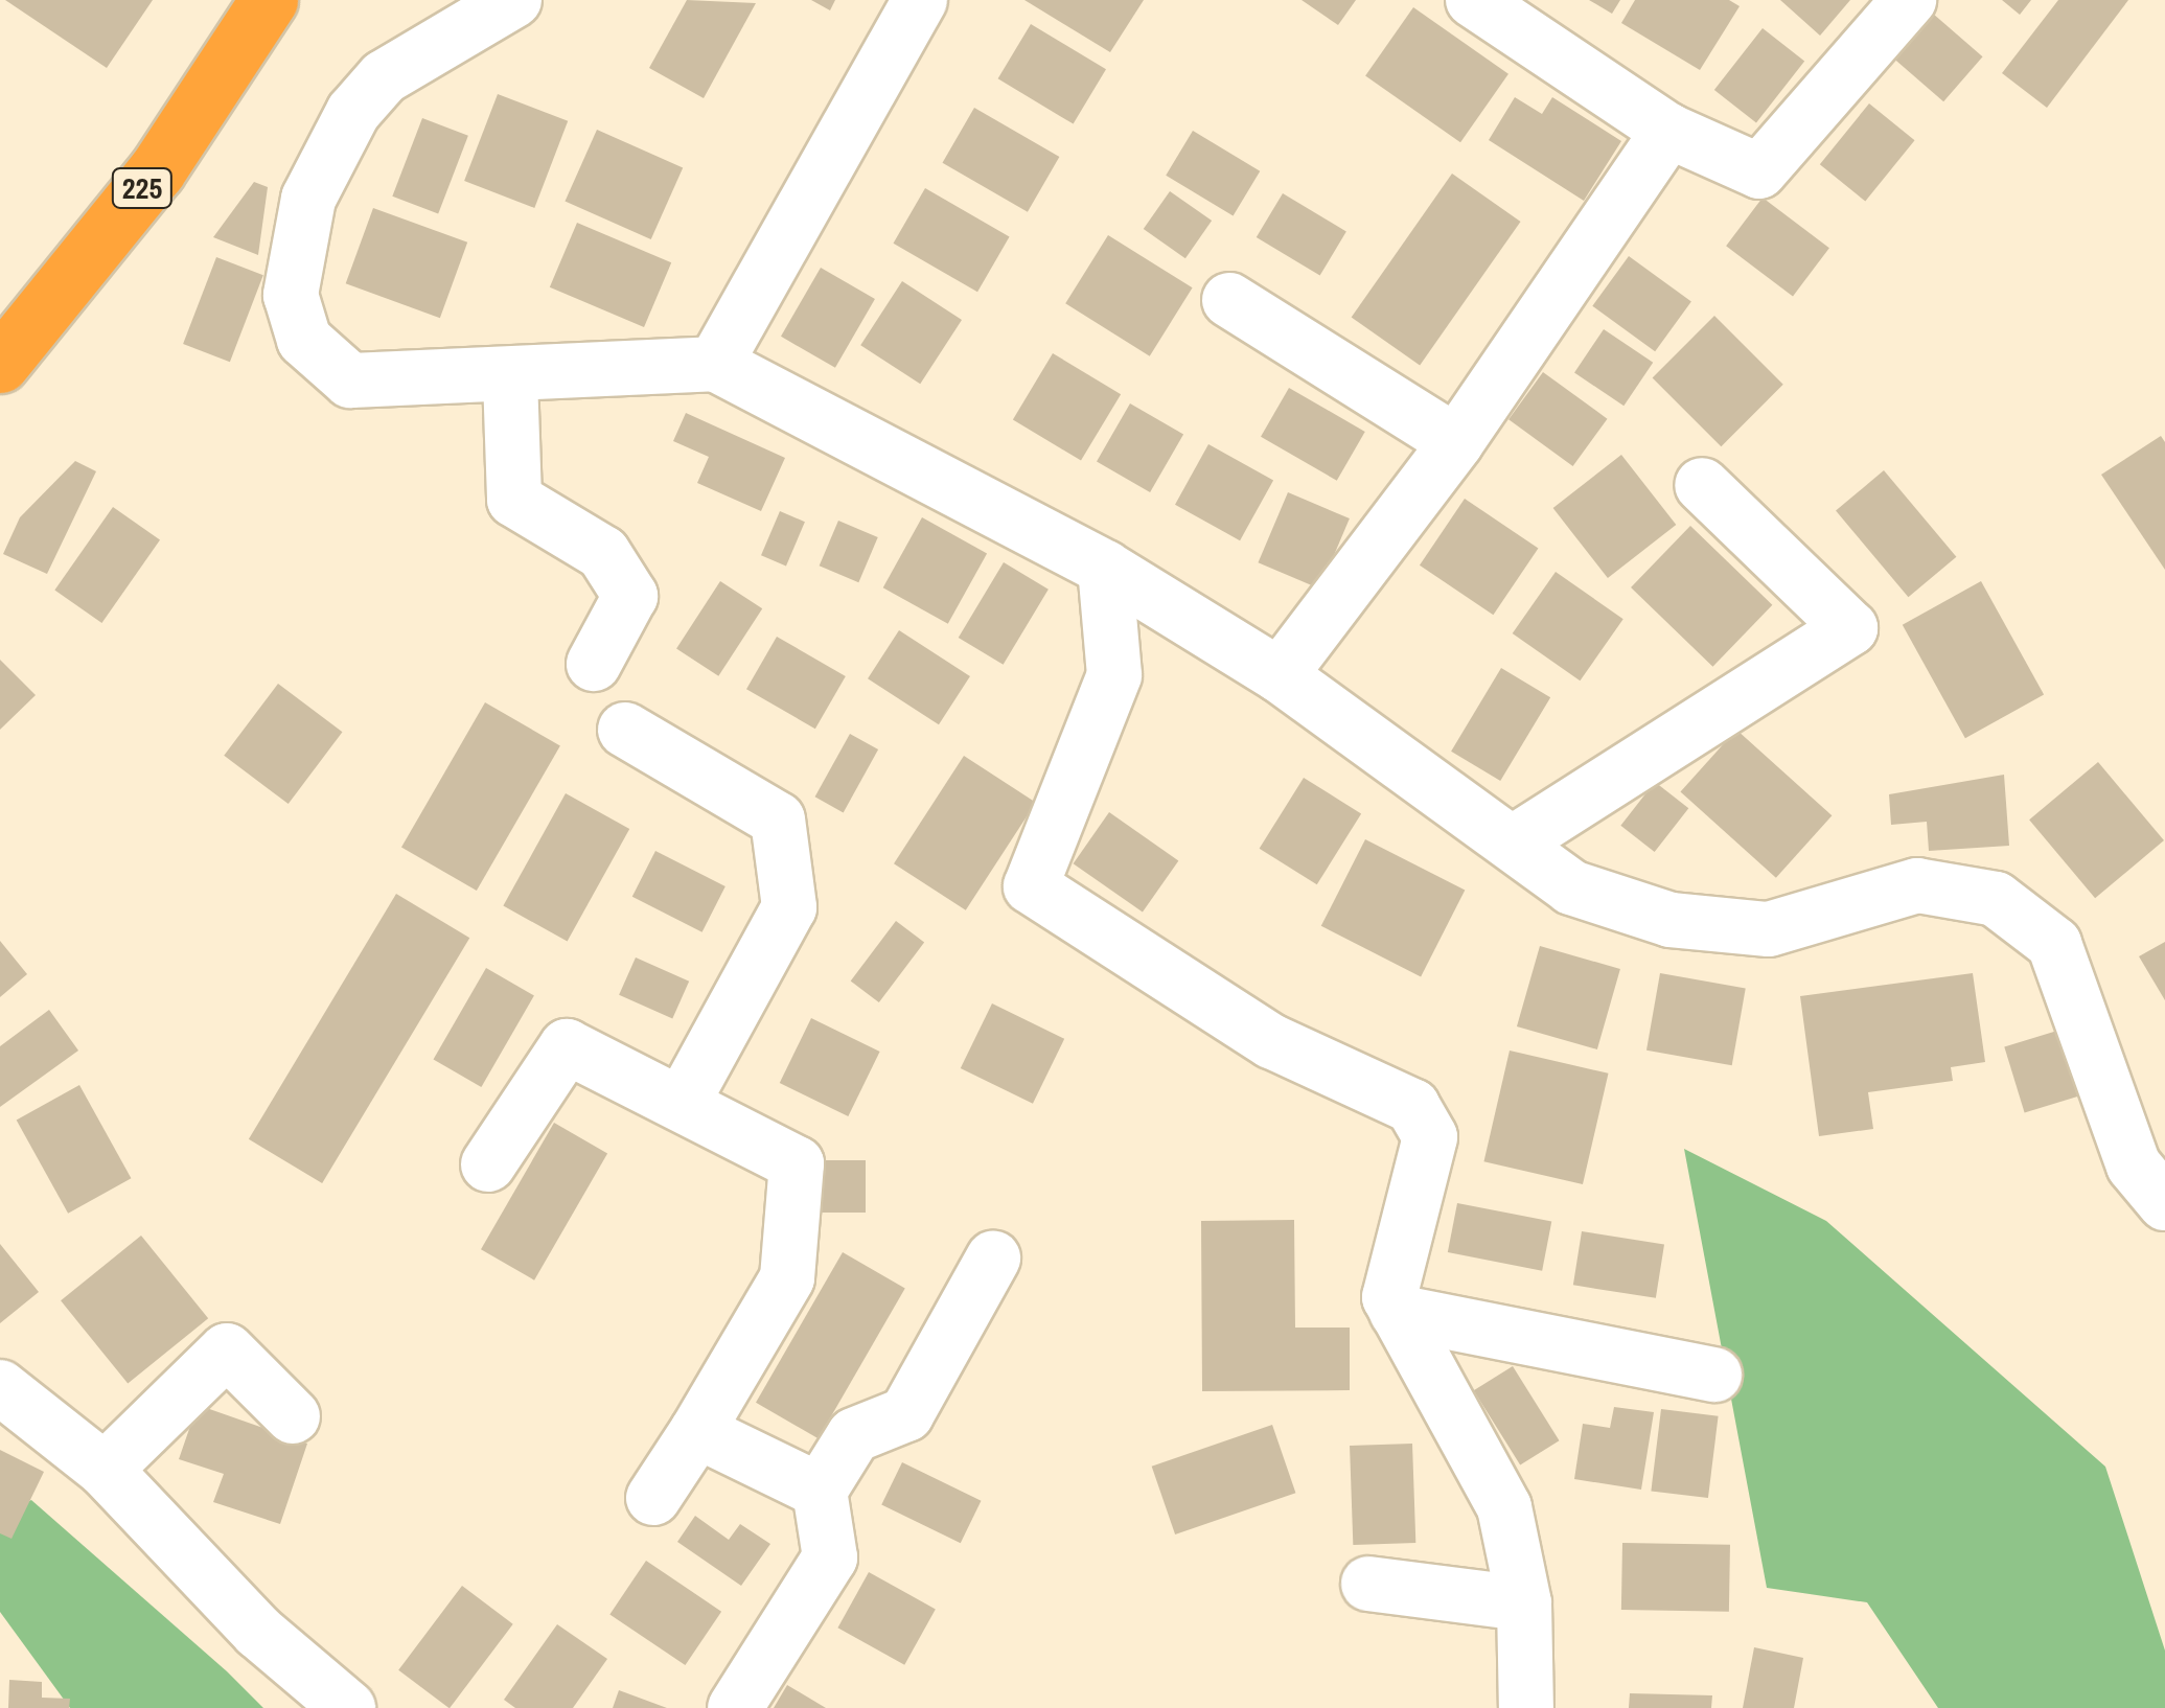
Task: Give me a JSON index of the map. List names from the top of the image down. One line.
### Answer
{"streets":{"highway":["225"]}}
